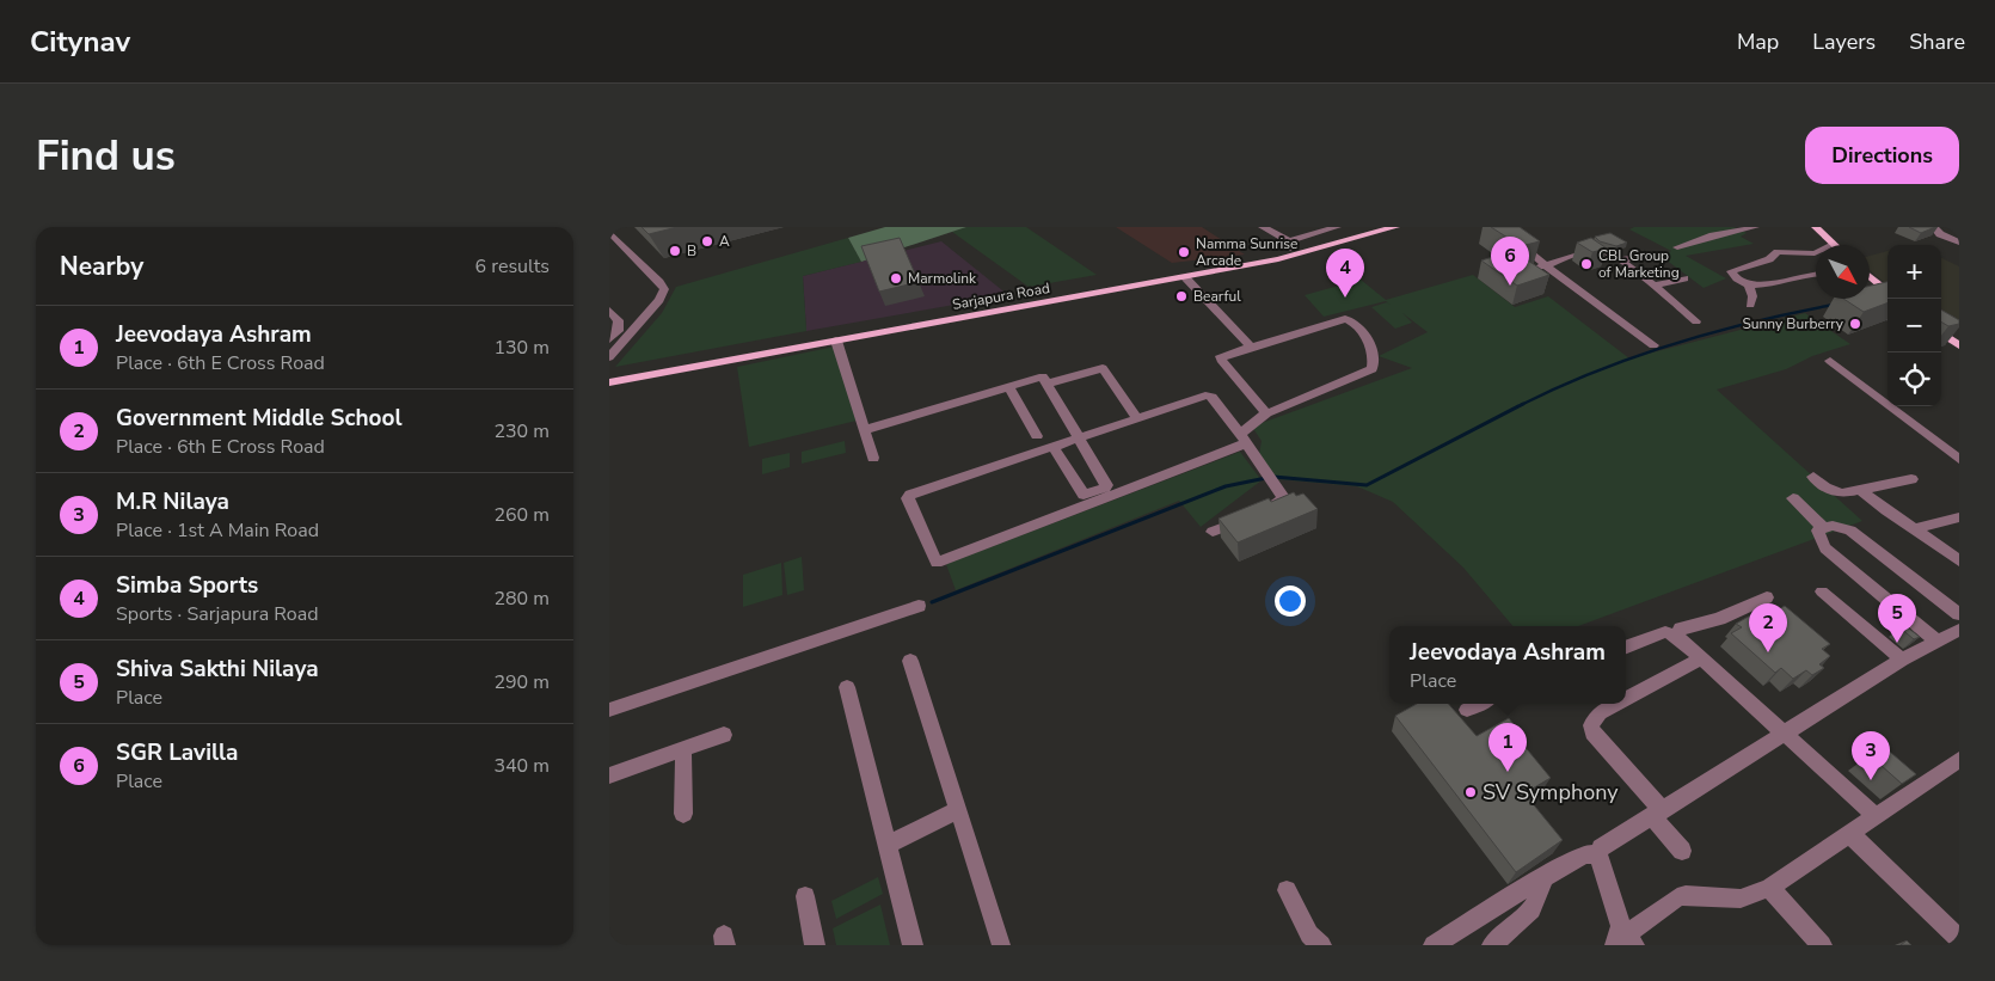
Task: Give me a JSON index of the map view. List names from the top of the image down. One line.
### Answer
{"streets":{"main road":["Sarjapura Road"]},"places":["A","B","Namma Sunrise Arcade","CBL Group of Marketing","Marmolink","Bearful","Sunny Burberry","SV Symphony"],"north":"bottom right","page":{"header":"Citynav","nav":["Map","Layers","Share"],"buttons":"Directions","title":"Find us","heading":["Nearby","6 results"],"pins":["6","4","5","2","1","3"],"map_buttons":["+","−"],"list":[{"mark":"1","name":"Jeevodaya Ashram","note":"Place · 6th E Cross Road","value":"130 m"},{"mark":"2","name":"Government Middle School","note":"Place · 6th E Cross Road","value":"230 m"},{"mark":"3","name":"M.R Nilaya","note":"Place · 1st A Main Road","value":"260 m"},{"mark":"4","name":"Simba Sports","note":"Sports · Sarjapura Road","value":"280 m"},{"mark":"5","name":"Shiva Sakthi Nilaya","note":"Place","value":"290 m"},{"mark":"6","name":"SGR Lavilla","note":"Place","value":"340 m"}],"popup":["Jeevodaya Ashram","Place"]}}
